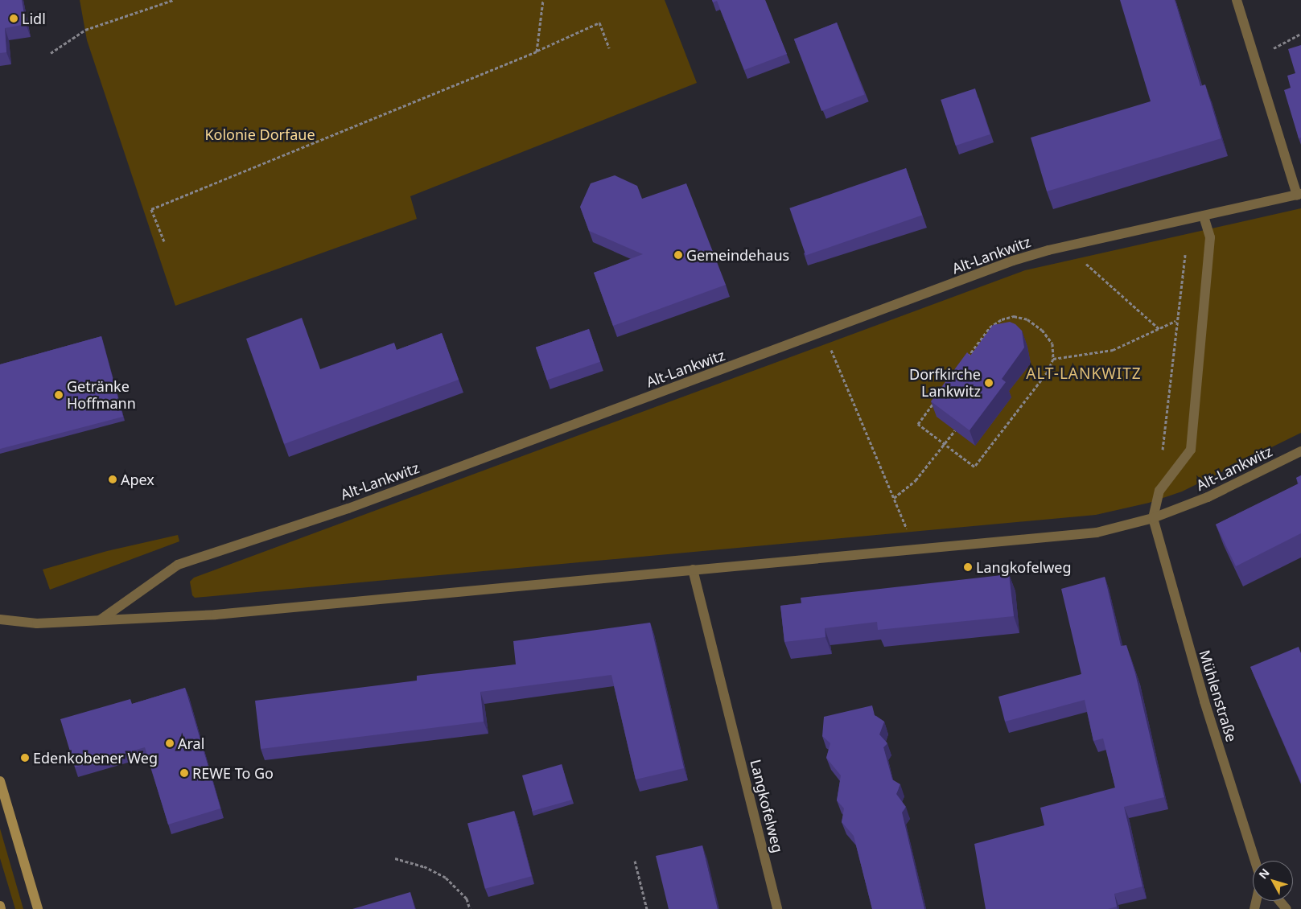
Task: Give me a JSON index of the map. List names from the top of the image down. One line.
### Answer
{"streets":{"street":["Alt-Lankwitz","Mühlenstraße","Langkofelweg"]},"crossings":[["Alt-Lankwitz","Mühlenstraße"],["Alt-Lankwitz","Langkofelweg"]],"districts":["ALT-LANKWITZ"],"parks":["Kolonie Dorfaue"],"places":["Lidl","Gemeindehaus","Dorfkirche Lankwitz","Getränke Hoffmann","Apex","Langkofelweg","Aral","Edenkobener Weg","REWE To Go"],"north":"top left"}
